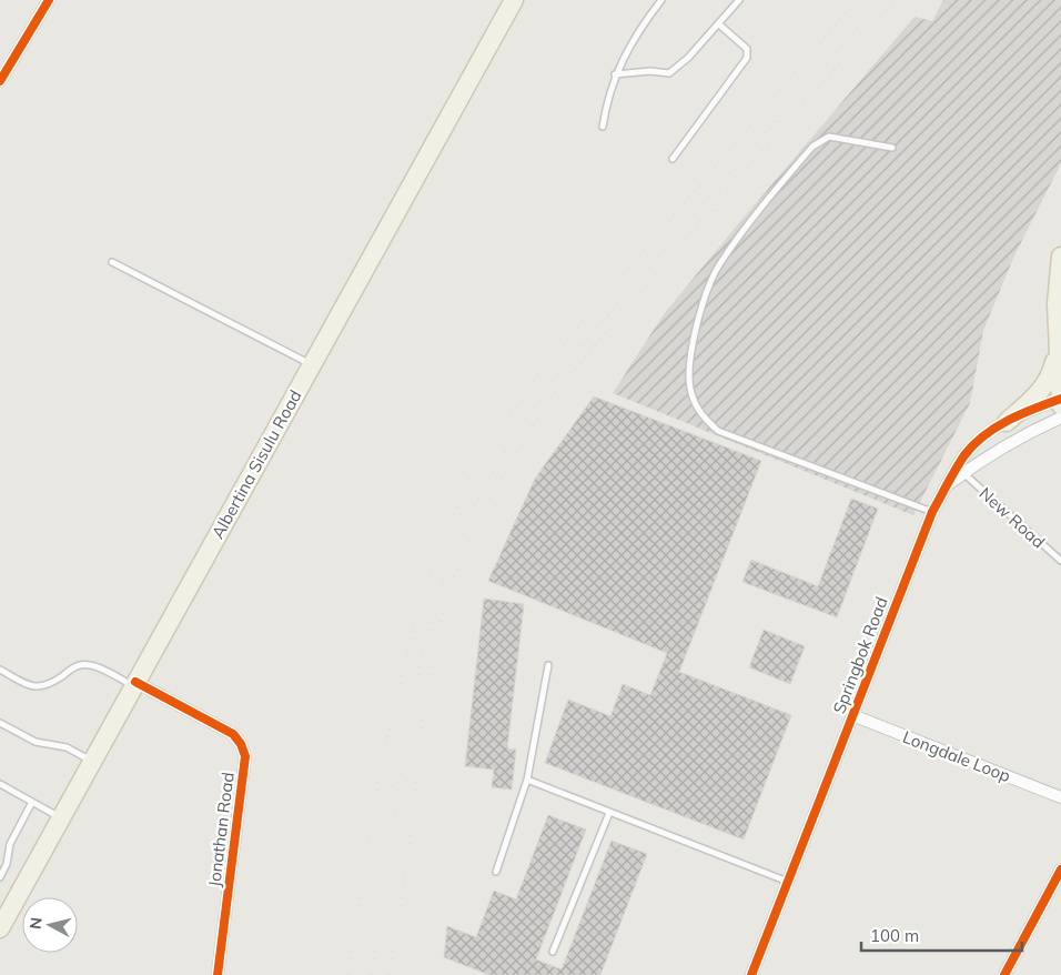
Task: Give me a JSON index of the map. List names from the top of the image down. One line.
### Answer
{"streets":{"main road":["Albertina Sisulu Road"],"street":["Springbok Road","Longdale Loop","Jonathan Road"],"lane":["New Road"]},"crossings":[["Albertina Sisulu Road","Jonathan Road"],["New Road","Springbok Road"],["Springbok Road","Longdale Loop"]],"scale_bar":"100 m","north":"left"}
